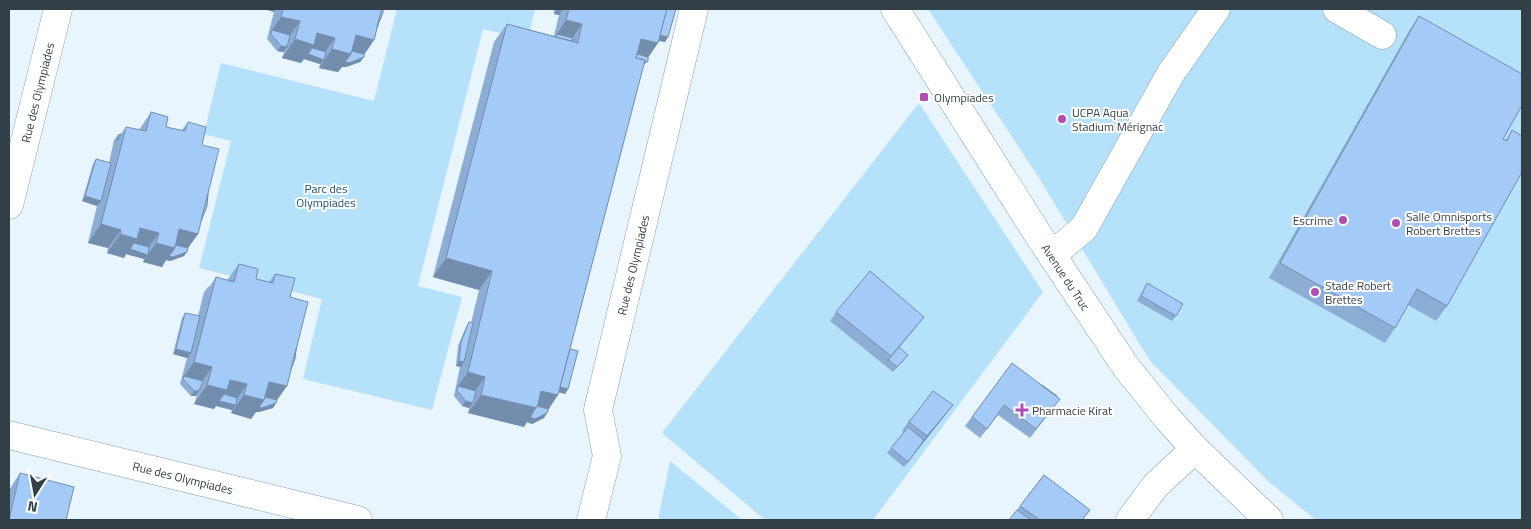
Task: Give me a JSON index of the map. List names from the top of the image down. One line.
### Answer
{"streets":{"street":["Rue des Olympiades","Avenue du Truc"]},"parks":["Parc des Olympiades"],"places":{"transit":["Olympiades"],"other":["UCPA Aqua Stadium Mérignac","Escrime","Salle Omnisports Robert Brettes","Stade Robert Brettes"],"health":["Pharmacie Kirat"]},"north":"bottom"}
